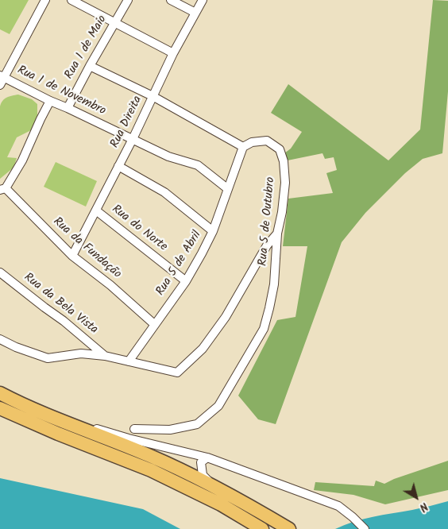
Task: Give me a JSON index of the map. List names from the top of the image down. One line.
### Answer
{"streets":{"street":["Rua 1 de Maio","Rua 1 de Novembro","Rua Direita","Rua 5 de Outubro","Rua do Norte","Rua da Fundação","Rua 5 de Abril","Rua da Bela Vista"]},"crossings":[["Rua 1 de Maio","Rua 1 de Novembro"],["Rua 1 de Novembro","Rua Direita"],["Rua 1 de Novembro","Rua 5 de Abril"],["Rua Direita","Rua do Norte"],["Rua Direita","Rua da Fundação"],["Rua 5 de Outubro","Rua 5 de Abril"],["Rua do Norte","Rua 5 de Abril"],["Rua da Fundação","Rua 5 de Abril"]],"north":"bottom right"}
